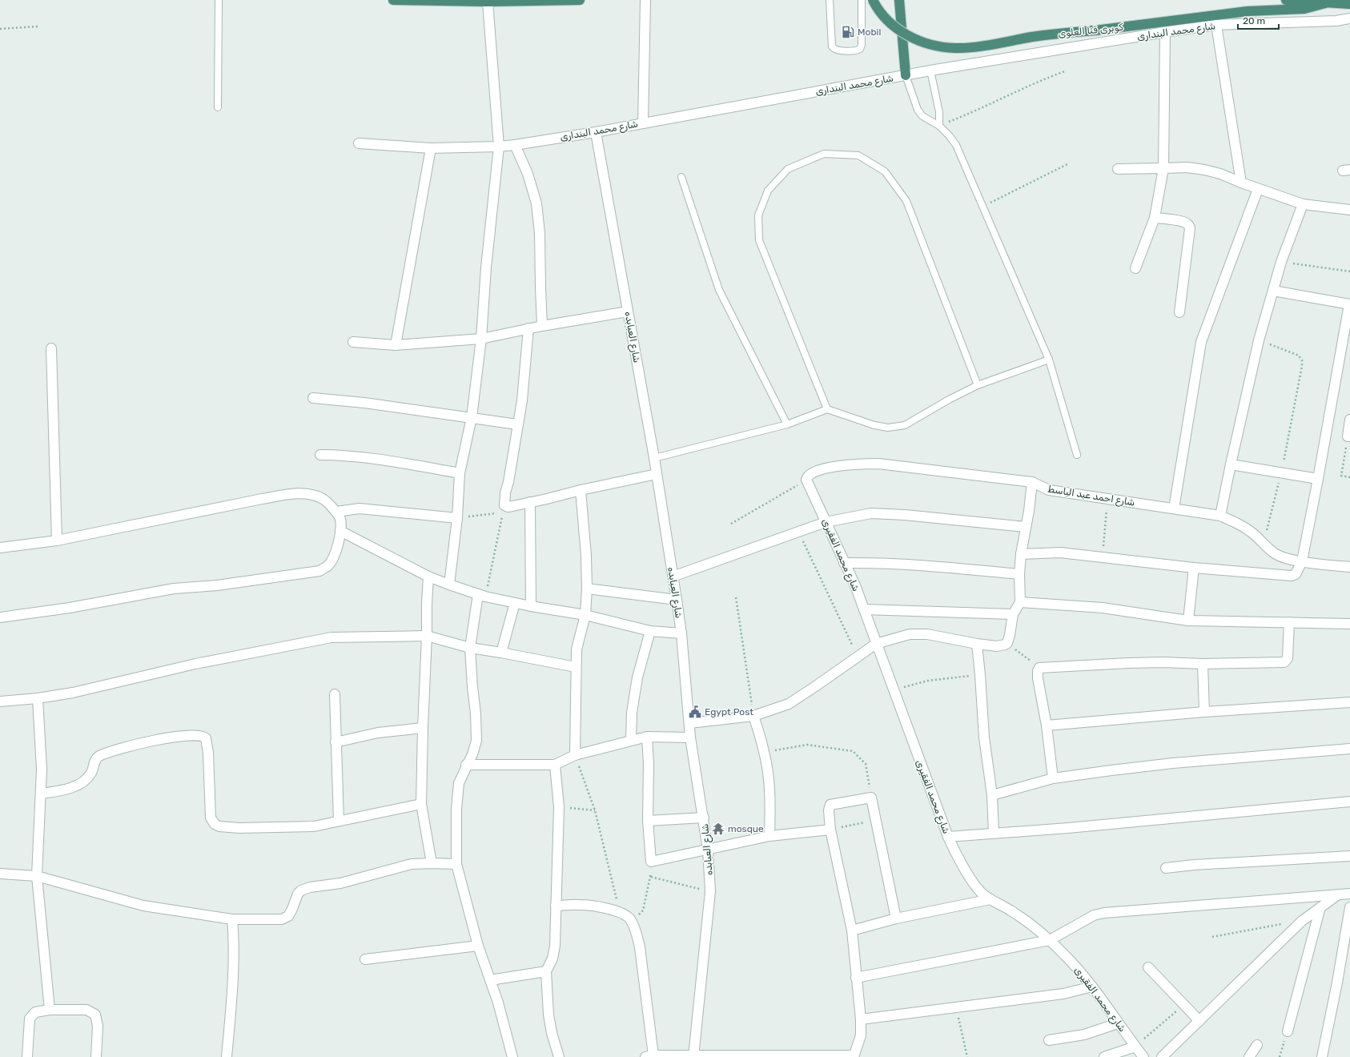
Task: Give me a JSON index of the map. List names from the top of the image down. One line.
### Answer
{"streets":{"highway":["كوبرى قنا العلوى"],"street":["شارع محمد البندارى","شارع العبابده","شارع احمد عبد الباسط","شارع محمد الفقيرى"]},"crossings":[["شارع محمد البندارى","شارع العبابده"],["شارع احمد عبد الباسط","شارع محمد الفقيرى"]],"places":{"fuel station":["Mobil"],"public building":["Egypt Post"],"temple":["mosque"]},"scale_bar":"20 m"}
